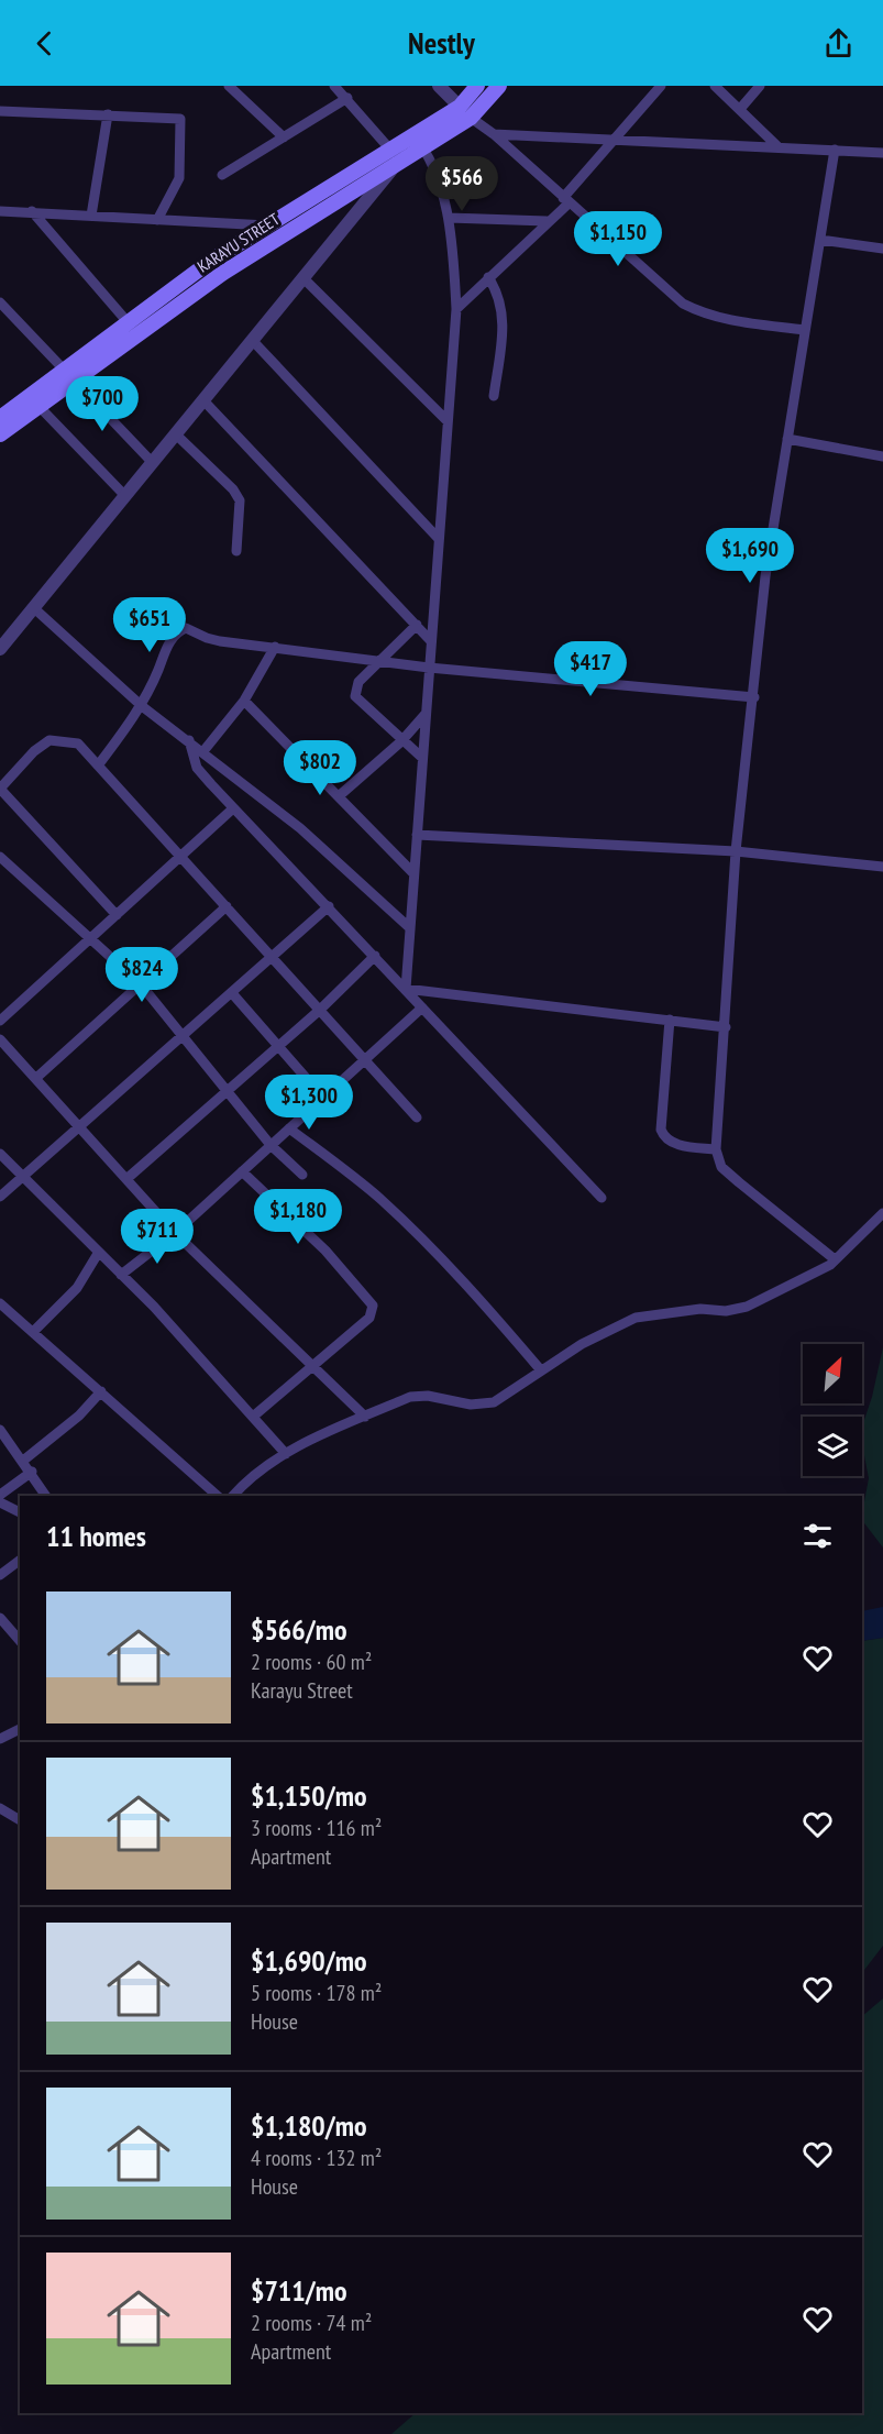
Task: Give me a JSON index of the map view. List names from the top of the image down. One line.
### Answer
{"streets":{"main road":["KARAYU STREET"]},"north":"top right","page":{"header":"Nestly","price":["$566","$1,150","$700","$1,690","$651","$417","$802","$824","$1,300","$1,180","$711"],"heading":"11 homes","list":[{"name":"$566/mo","note":"2 rooms · 60 m² · Karayu Street"},{"name":"$1,150/mo","note":"3 rooms · 116 m² · Apartment"},{"name":"$1,690/mo","note":"5 rooms · 178 m² · House"},{"name":"$1,180/mo","note":"4 rooms · 132 m² · House"},{"name":"$711/mo","note":"2 rooms · 74 m² · Apartment"}]}}
